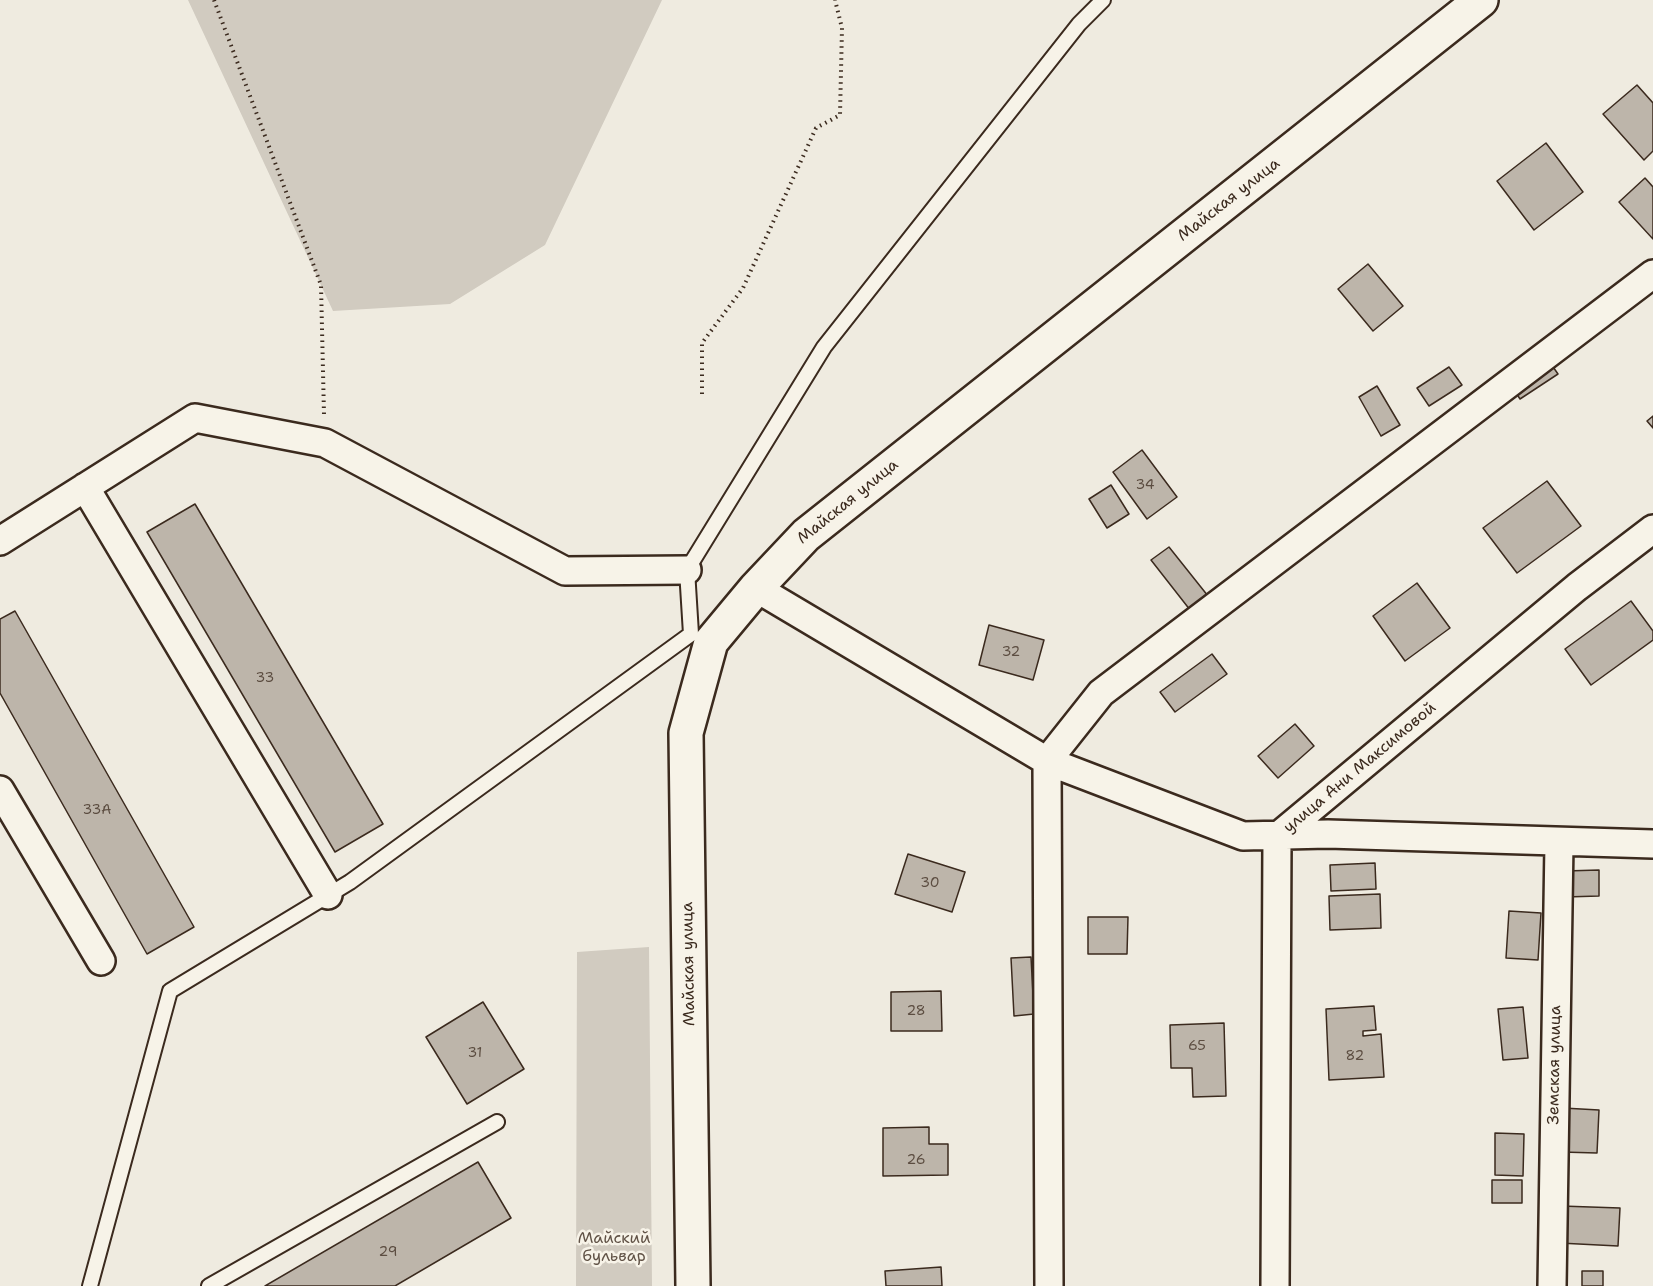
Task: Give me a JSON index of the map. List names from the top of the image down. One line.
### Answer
{"streets":{"street":["Майская улица","улица Ани Максимовой","Земская улица"]},"parks":["Майский бульвар"],"house_numbers":["34","32","33","33А","30","28","65","31","82","26","29"]}
